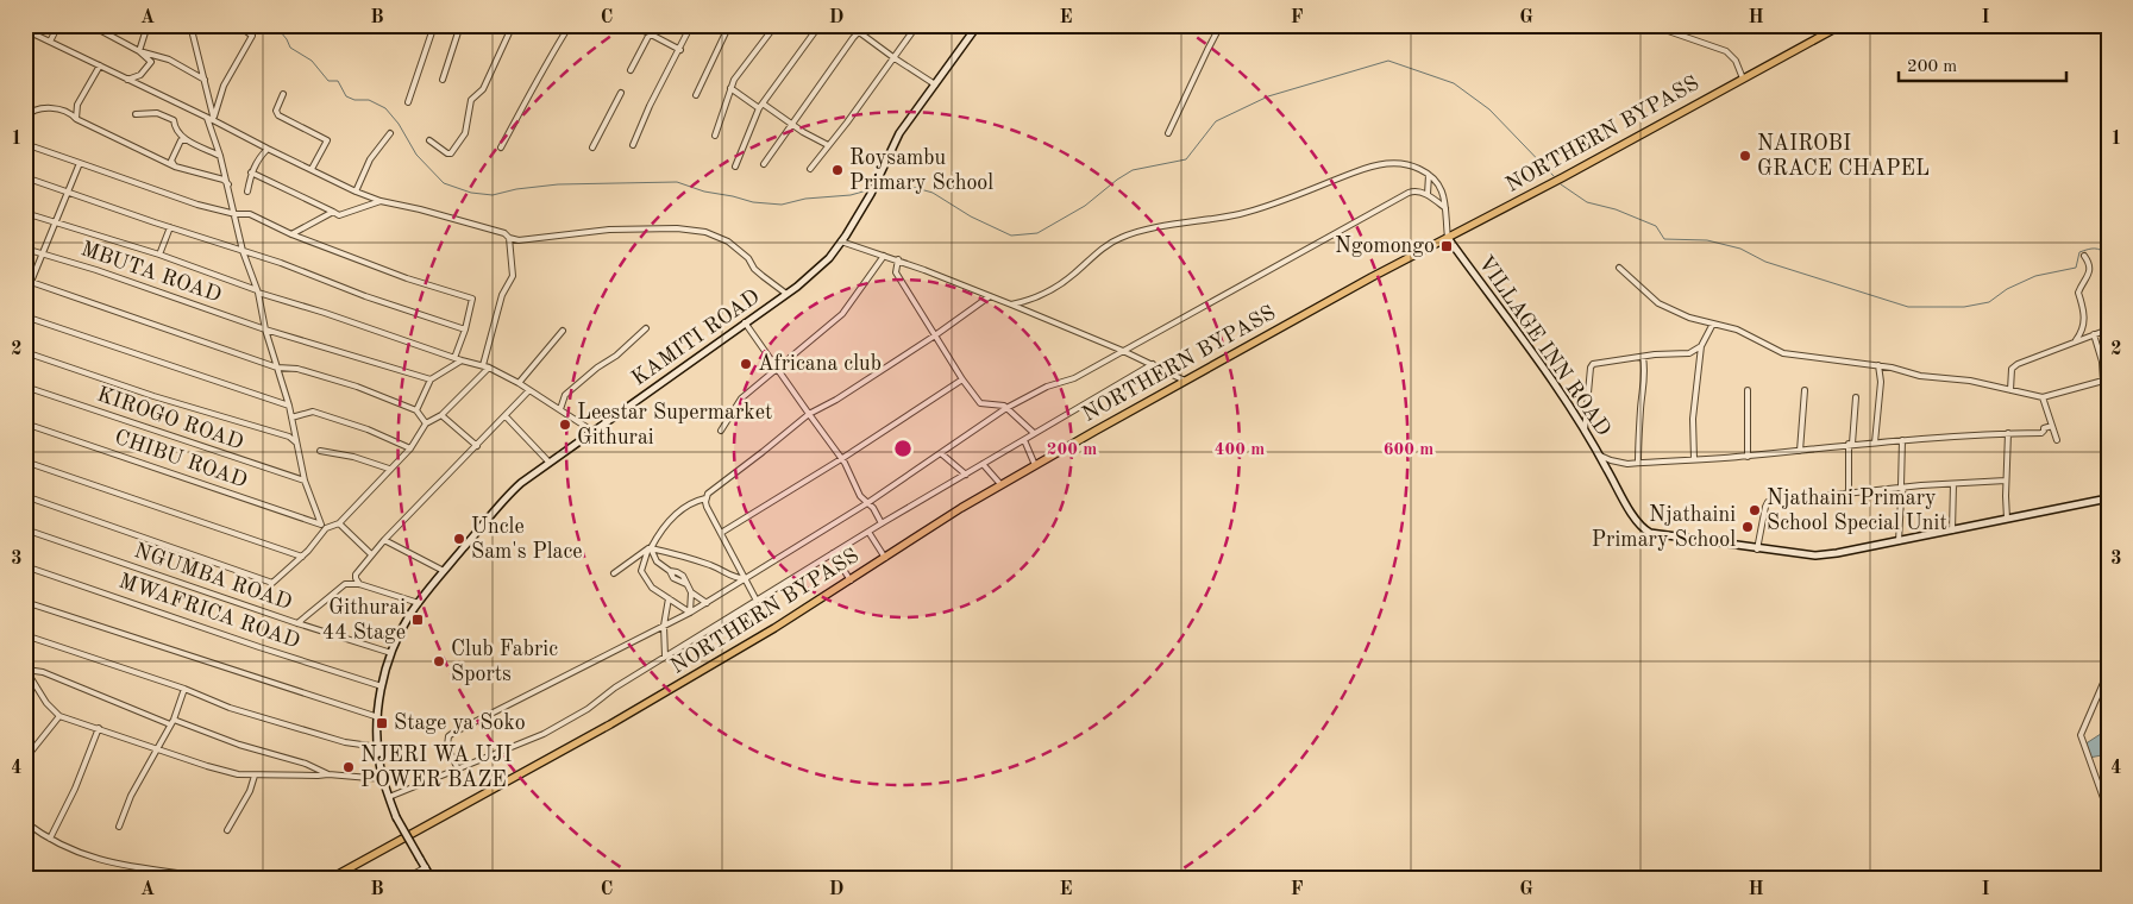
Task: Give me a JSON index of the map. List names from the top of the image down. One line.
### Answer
{"streets":{"main road":["NORTHERN BYPASS","KAMITI ROAD","VILLAGE INN ROAD"],"street":["MBUTA ROAD","KIROGO ROAD","CHIBU ROAD","NGUMBA ROAD","MWAFRICA ROAD"]},"crossings":[["NORTHERN BYPASS","VILLAGE INN ROAD"],["KAMITI ROAD","NGUMBA ROAD"],["KAMITI ROAD","MWAFRICA ROAD"]],"places":{"other":["NAIROBI GRACE CHAPEL","Roysambu Primary School","Africana club","Leestar Supermarket Githurai","Njathaini Primary School Special Unit","Njathaini Primary School","Uncle Sam's Place","Club Fabric Sports","NJERI WA UJI POWER BAZE"],"transit":["Ngomongo","Githurai 44 Stage","Stage ya Soko"]},"scale_bar":"200 m","grid":{"columns":["A","B","C","D","E","F","G","H","I"],"rows":["1","2","3","4"]},"rings":["200 m","400 m","600 m"]}
